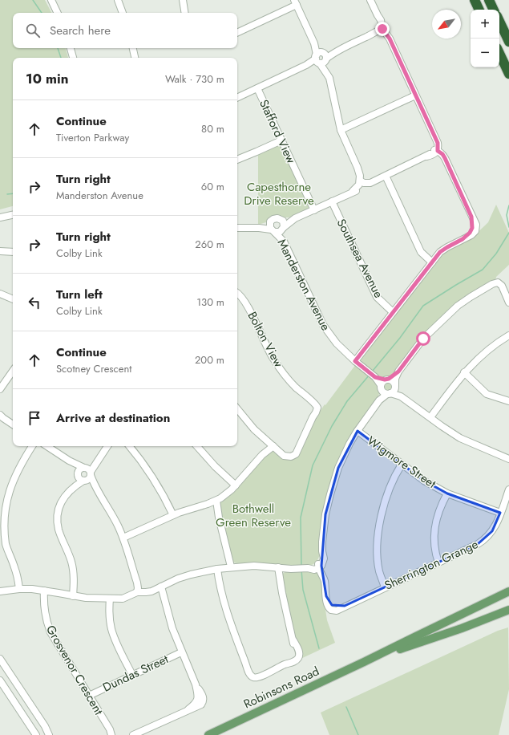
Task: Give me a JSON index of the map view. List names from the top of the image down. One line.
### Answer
{"streets":{"main road":["Robinsons Road"],"street":["Stafford View","Southsea Avenue","Manderston Avenue","Bolton View","Wigmore Street","Sherrington Grange","Grosvenor Crescent","Dundas Street"]},"crossings":[["Wigmore Street","Sherrington Grange"],["Grosvenor Crescent","Dundas Street"]],"parks":["Capesthorne Drive Reserve","Bothwell Green Reserve"],"north":"bottom left","page":{"map_buttons":["+","−"],"search":"Search here","heading":["10 min","Walk · 730 m"],"list":[["Continue","Tiverton Parkway","80 m"],["Turn right","Manderston Avenue","60 m"],["Turn right","Colby Link","260 m"],["Turn left","Colby Link","130 m"],["Continue","Scotney Crescent","200 m"],"Arrive at destination"]}}
